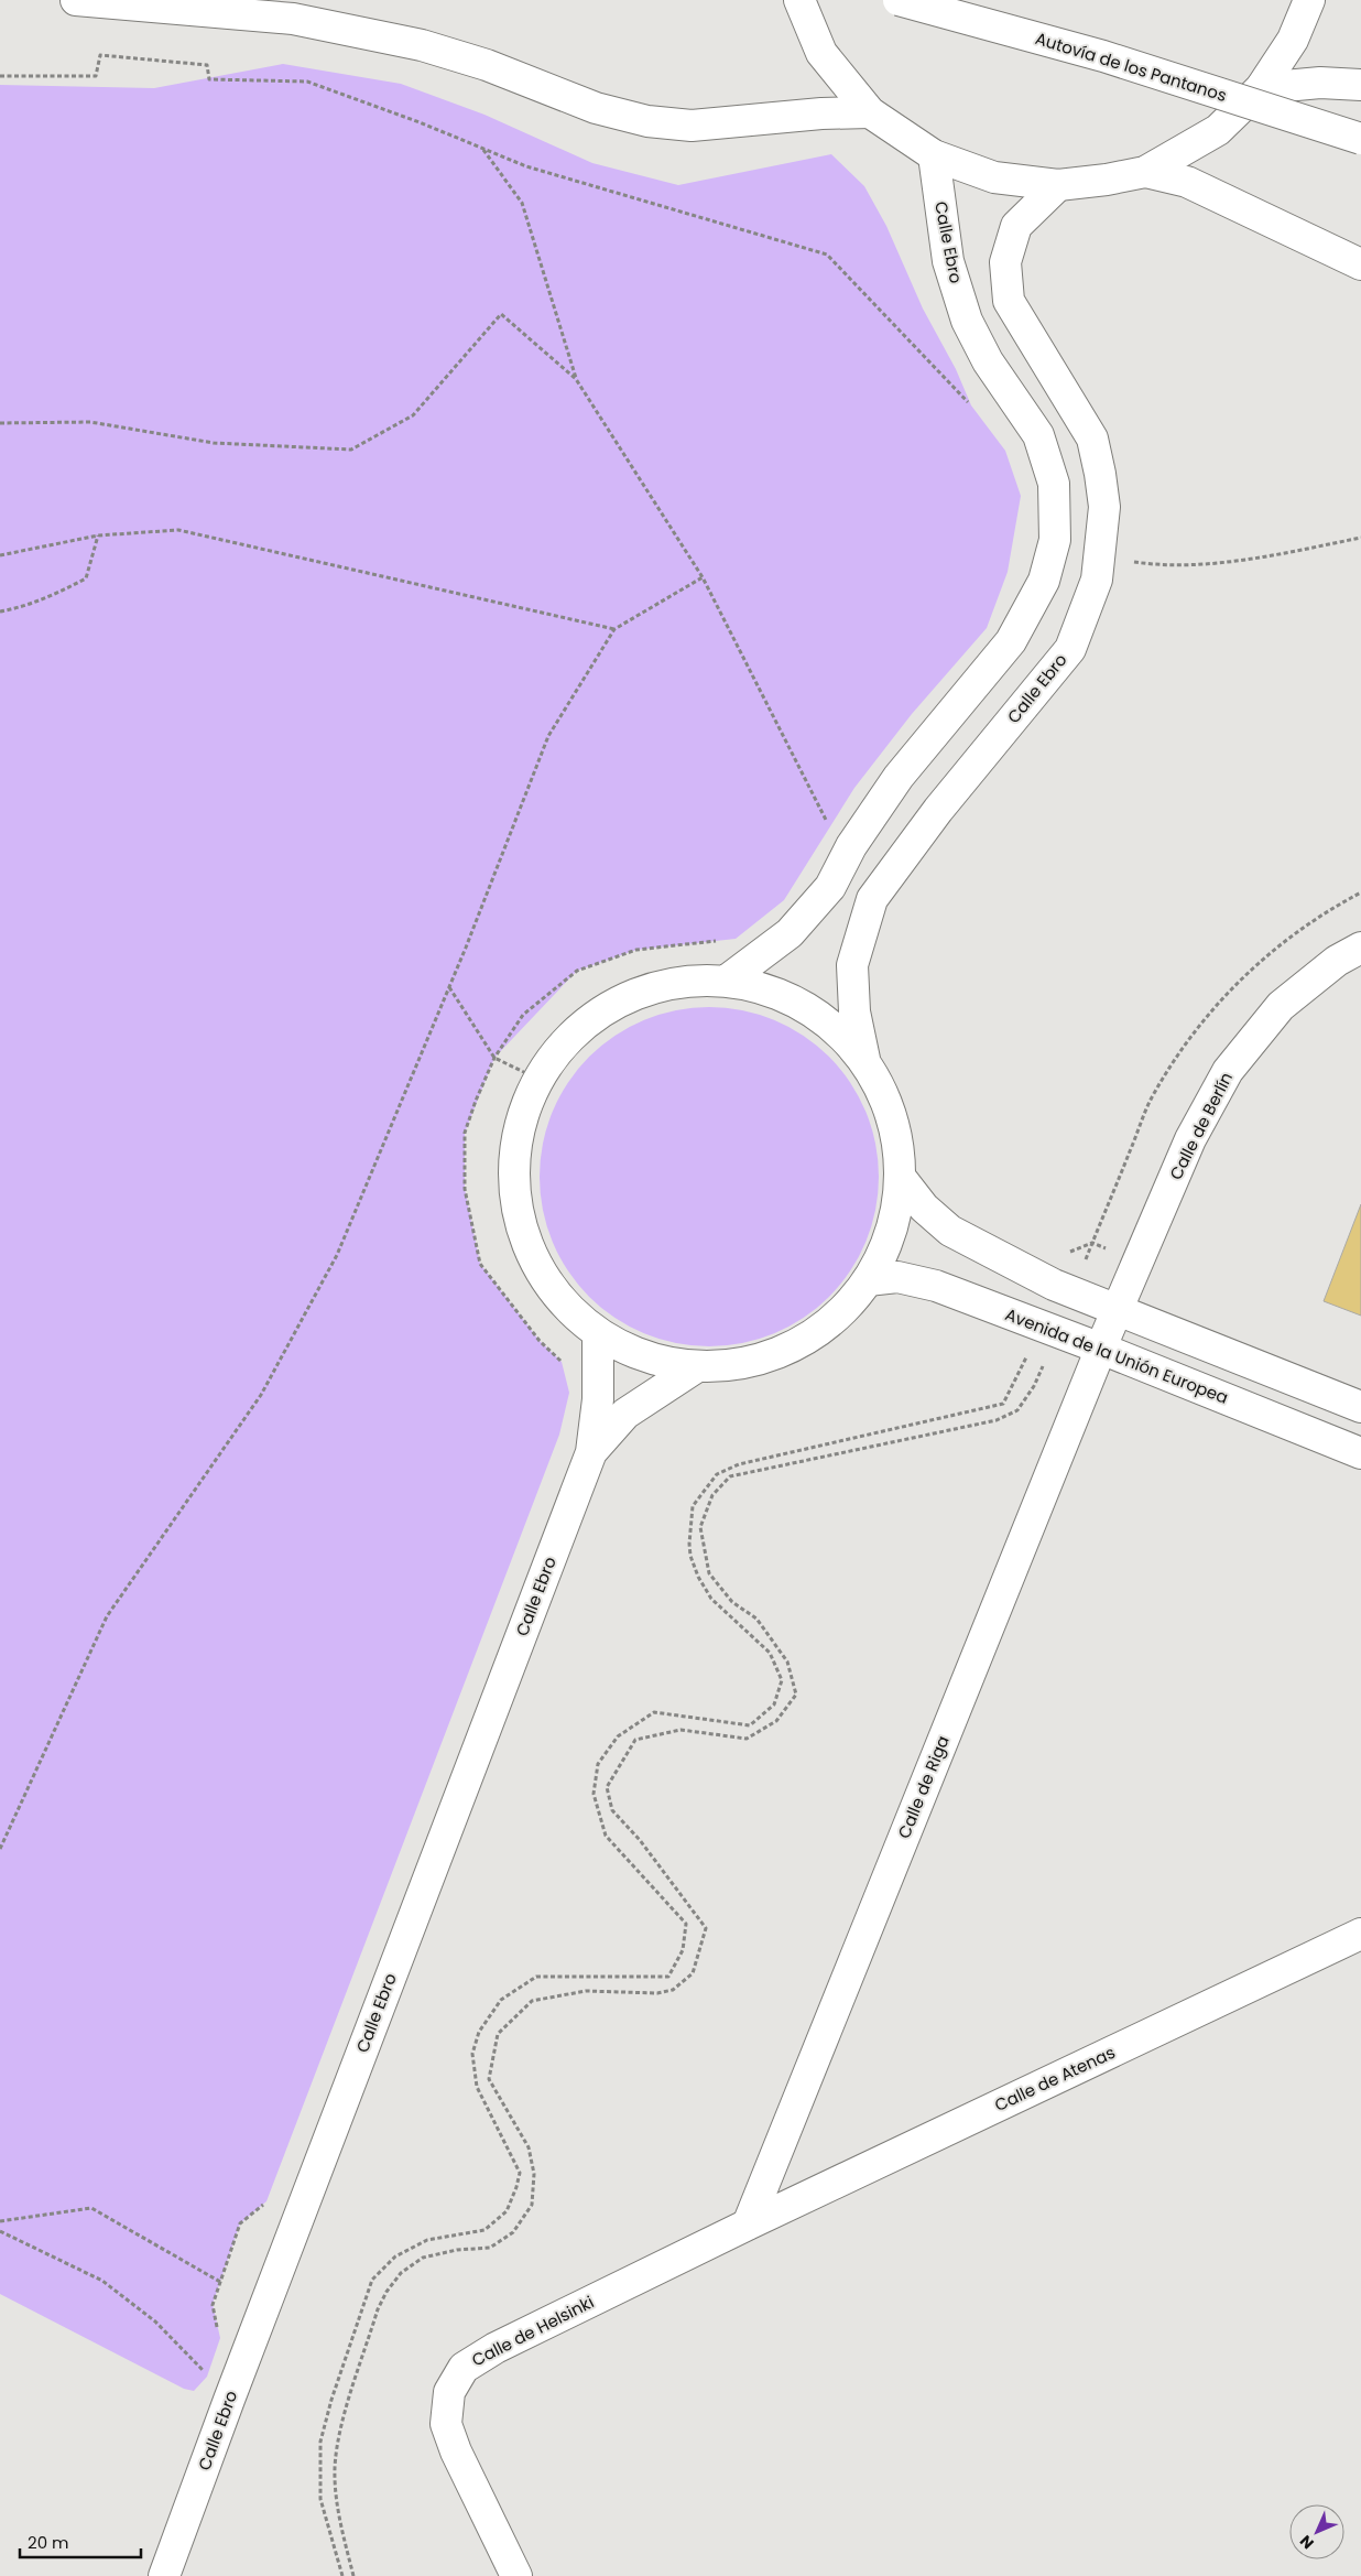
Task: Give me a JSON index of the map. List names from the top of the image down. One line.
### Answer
{"streets":{"main road":["Autovía de los Pantanos","Calle Ebro","Calle de Berlín","Avenida de la Unión Europea","Calle de Riga","Calle de Atenas","Calle de Helsinki"]},"crossings":[["Calle de Berlín","Avenida de la Unión Europea"],["Calle de Berlín","Calle de Riga"],["Avenida de la Unión Europea","Calle de Riga"],["Calle de Riga","Calle de Atenas"],["Calle de Riga","Calle de Helsinki"],["Calle de Atenas","Calle de Helsinki"]],"scale_bar":"20 m","north":"bottom left"}
